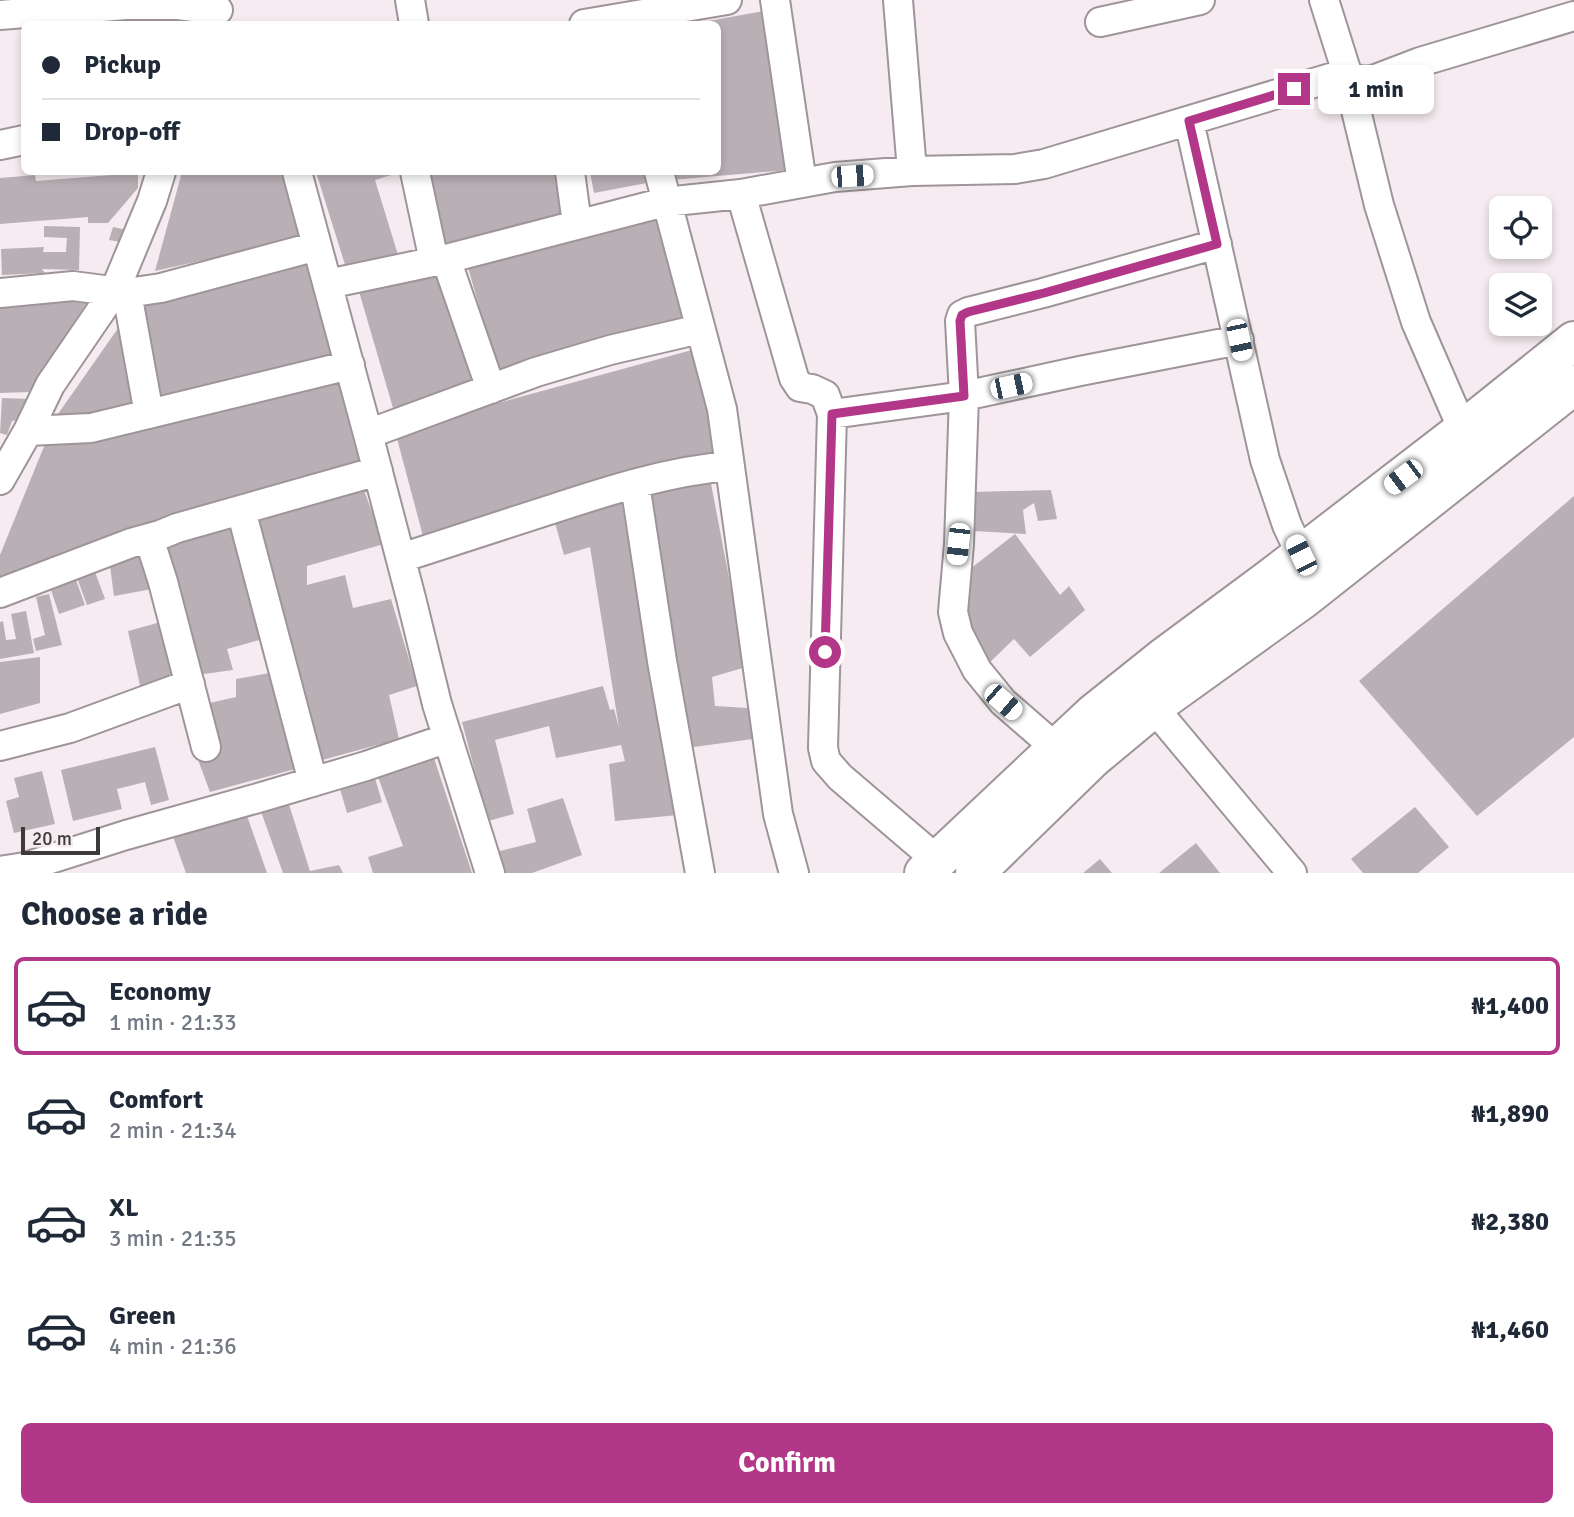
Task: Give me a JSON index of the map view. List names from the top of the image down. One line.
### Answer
{"scale_bar":"20 m","page":{"banner":["Pickup","Drop-off"],"bubble":"1 min","scale":"20 m","heading":"Choose a ride","list":[{"name":"Economy","note":"1 min · 21:33","value":"₦1,400"},{"name":"Comfort","note":"2 min · 21:34","value":"₦1,890"},{"name":"XL","note":"3 min · 21:35","value":"₦2,380"},{"name":"Green","note":"4 min · 21:36","value":"₦1,460"}],"buttons":"Confirm"}}
